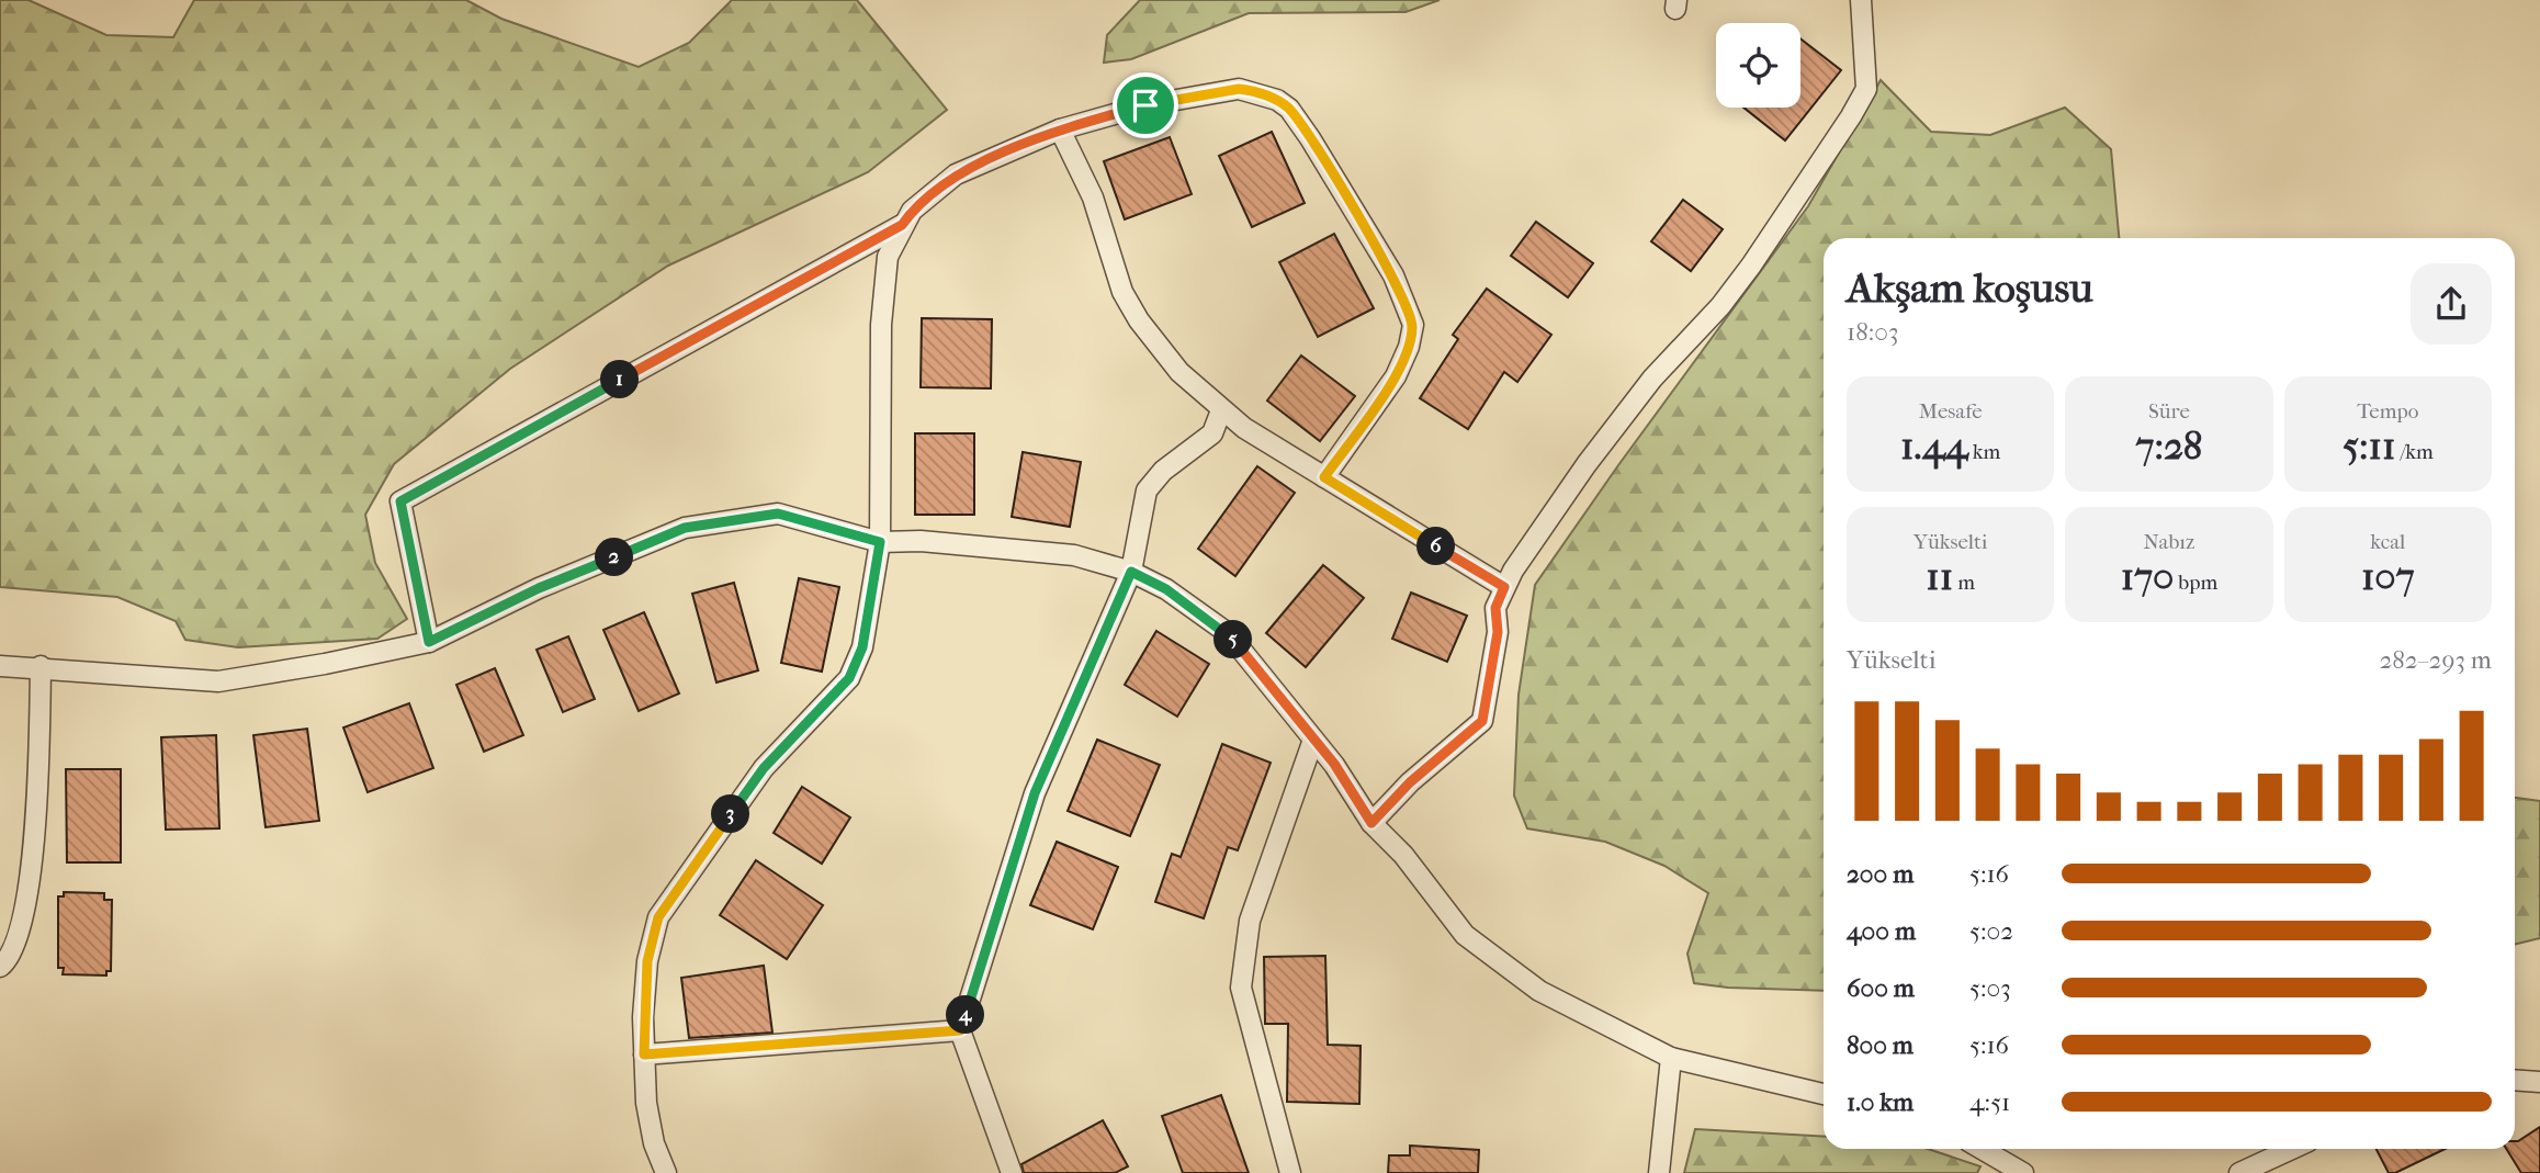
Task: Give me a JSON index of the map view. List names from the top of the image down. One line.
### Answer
{"page":{"heading":["Akşam koşusu","18:03"],"pins":["1","6","2","5","3","4"],"stats":[["Mesafe","1.44 km"],["Süre","7:28"],["Tempo","5:11 /km"],["Yükselti","11 m"],["Nabız","170 bpm"],["kcal","107"]],"chart":["Yükselti","282–293 m"],"list":[{"name":"200 m","note":"5:16"},{"name":"400 m","note":"5:02"},{"name":"600 m","note":"5:03"},{"name":"800 m","note":"5:16"},{"name":"1.0 km","note":"4:51"}]}}
